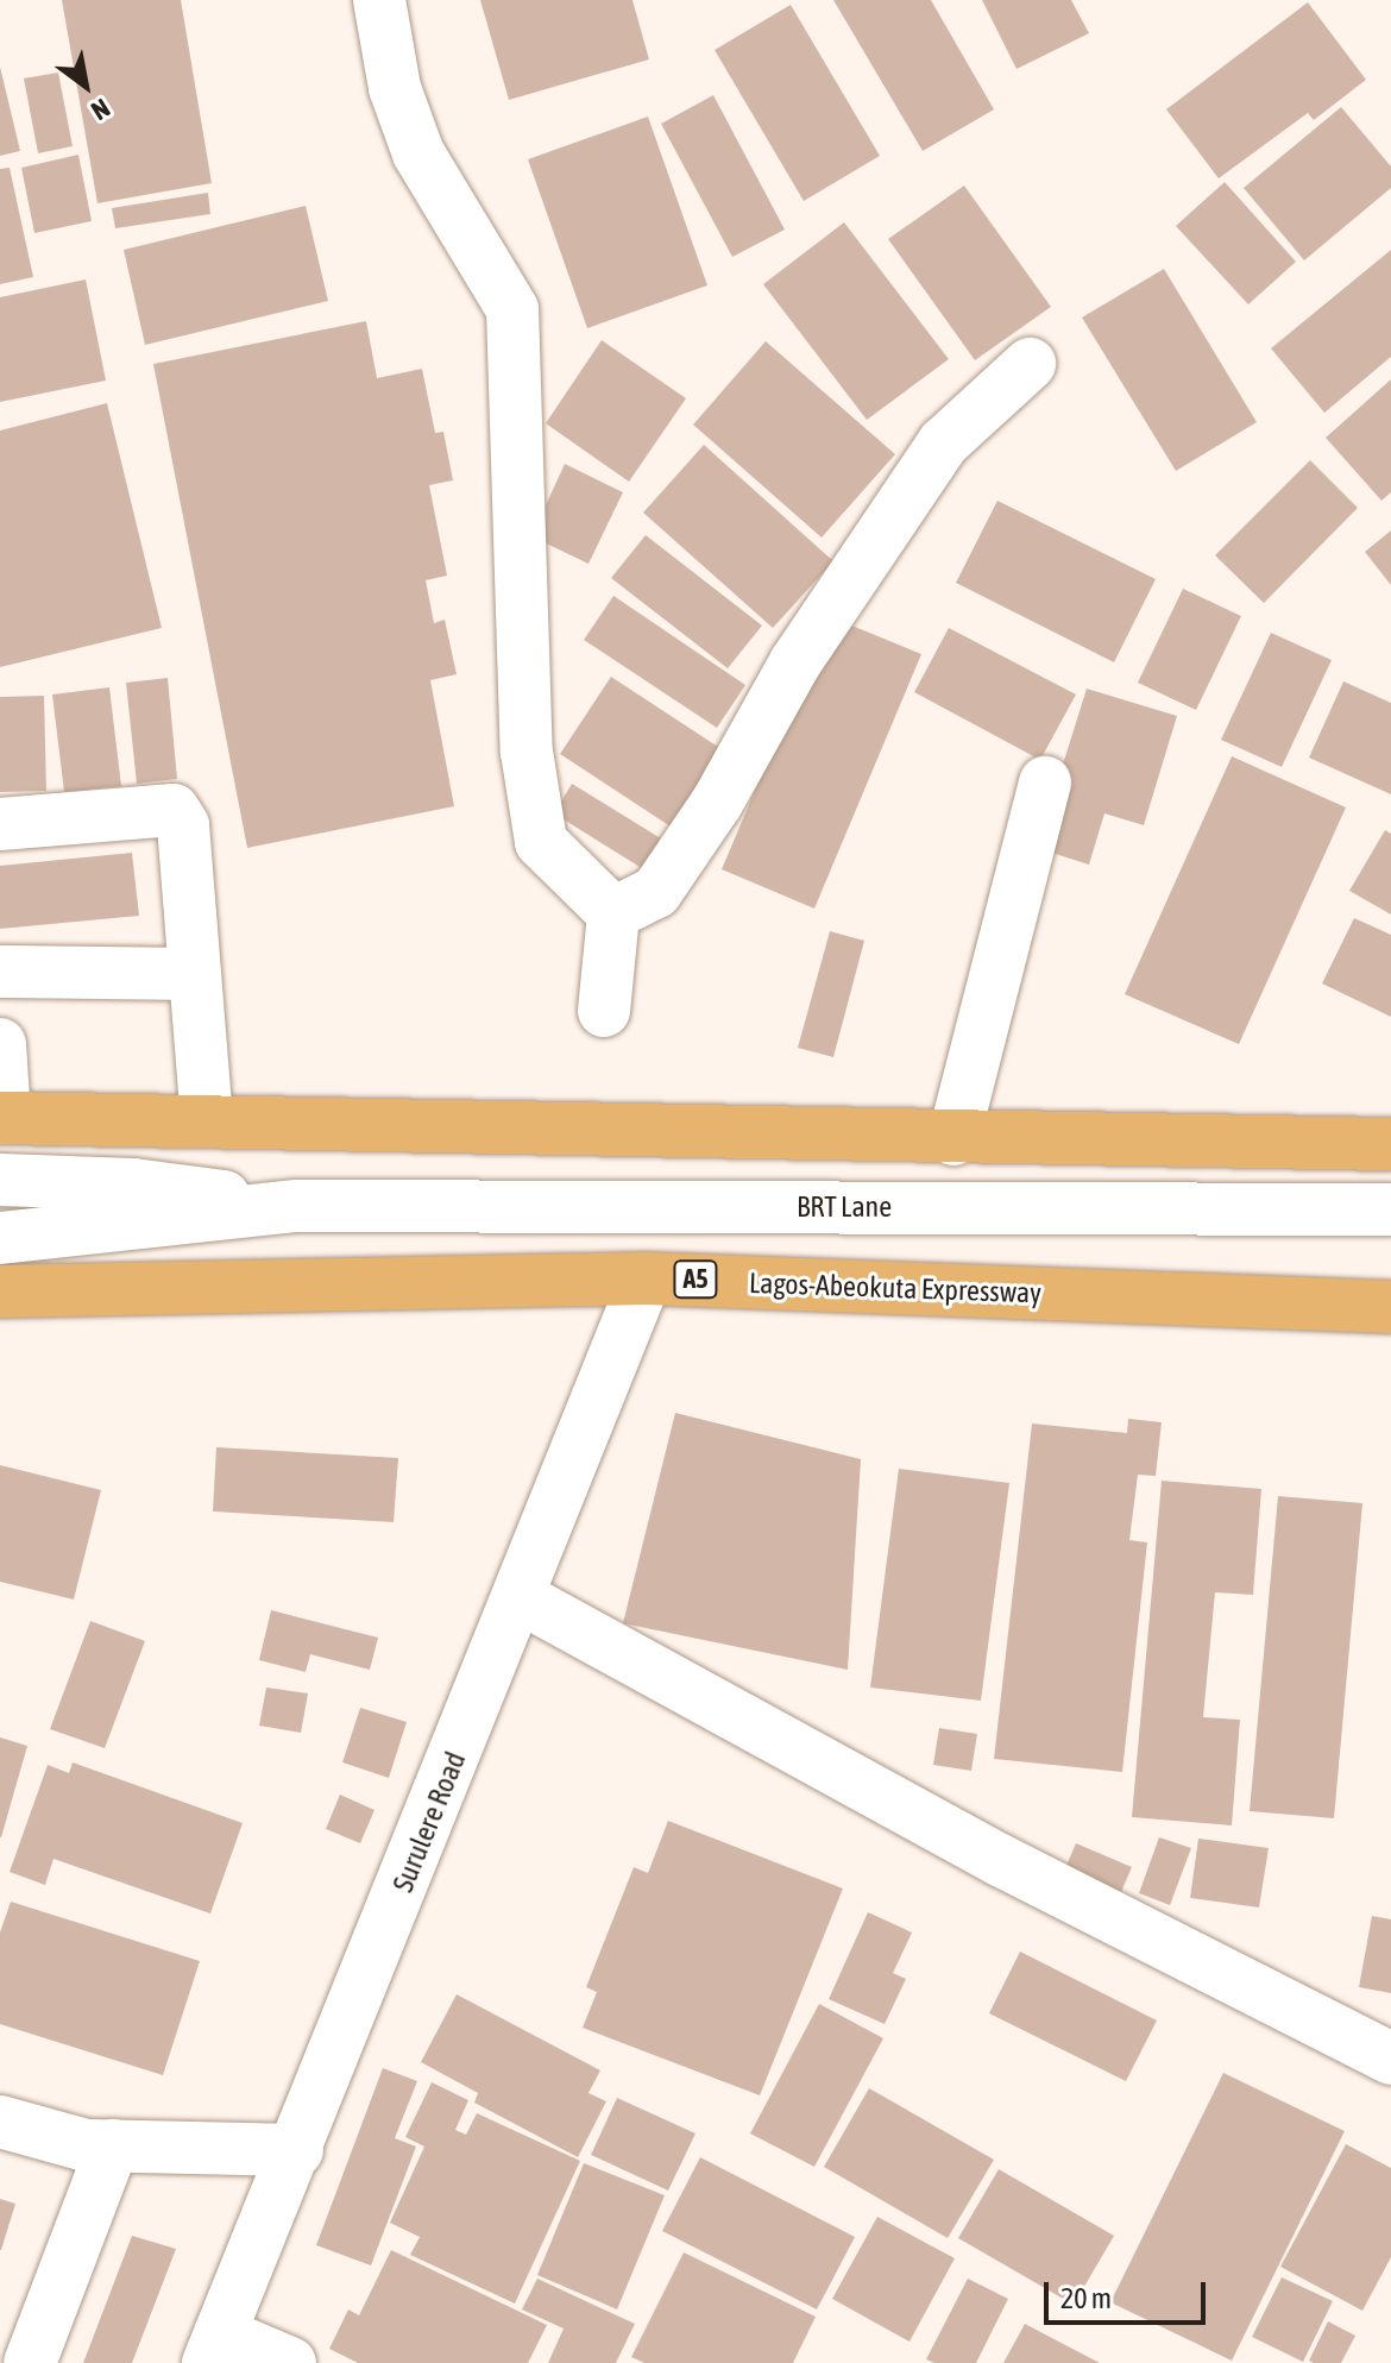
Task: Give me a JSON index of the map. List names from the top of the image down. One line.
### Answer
{"streets":{"highway":["A5","Lagos-Abeokuta Expressway"],"street":["BRT Lane","Surulere Road"]},"crossings":[["Lagos-Abeokuta Expressway","Surulere Road"]],"scale_bar":"20 m","north":"bottom right"}
